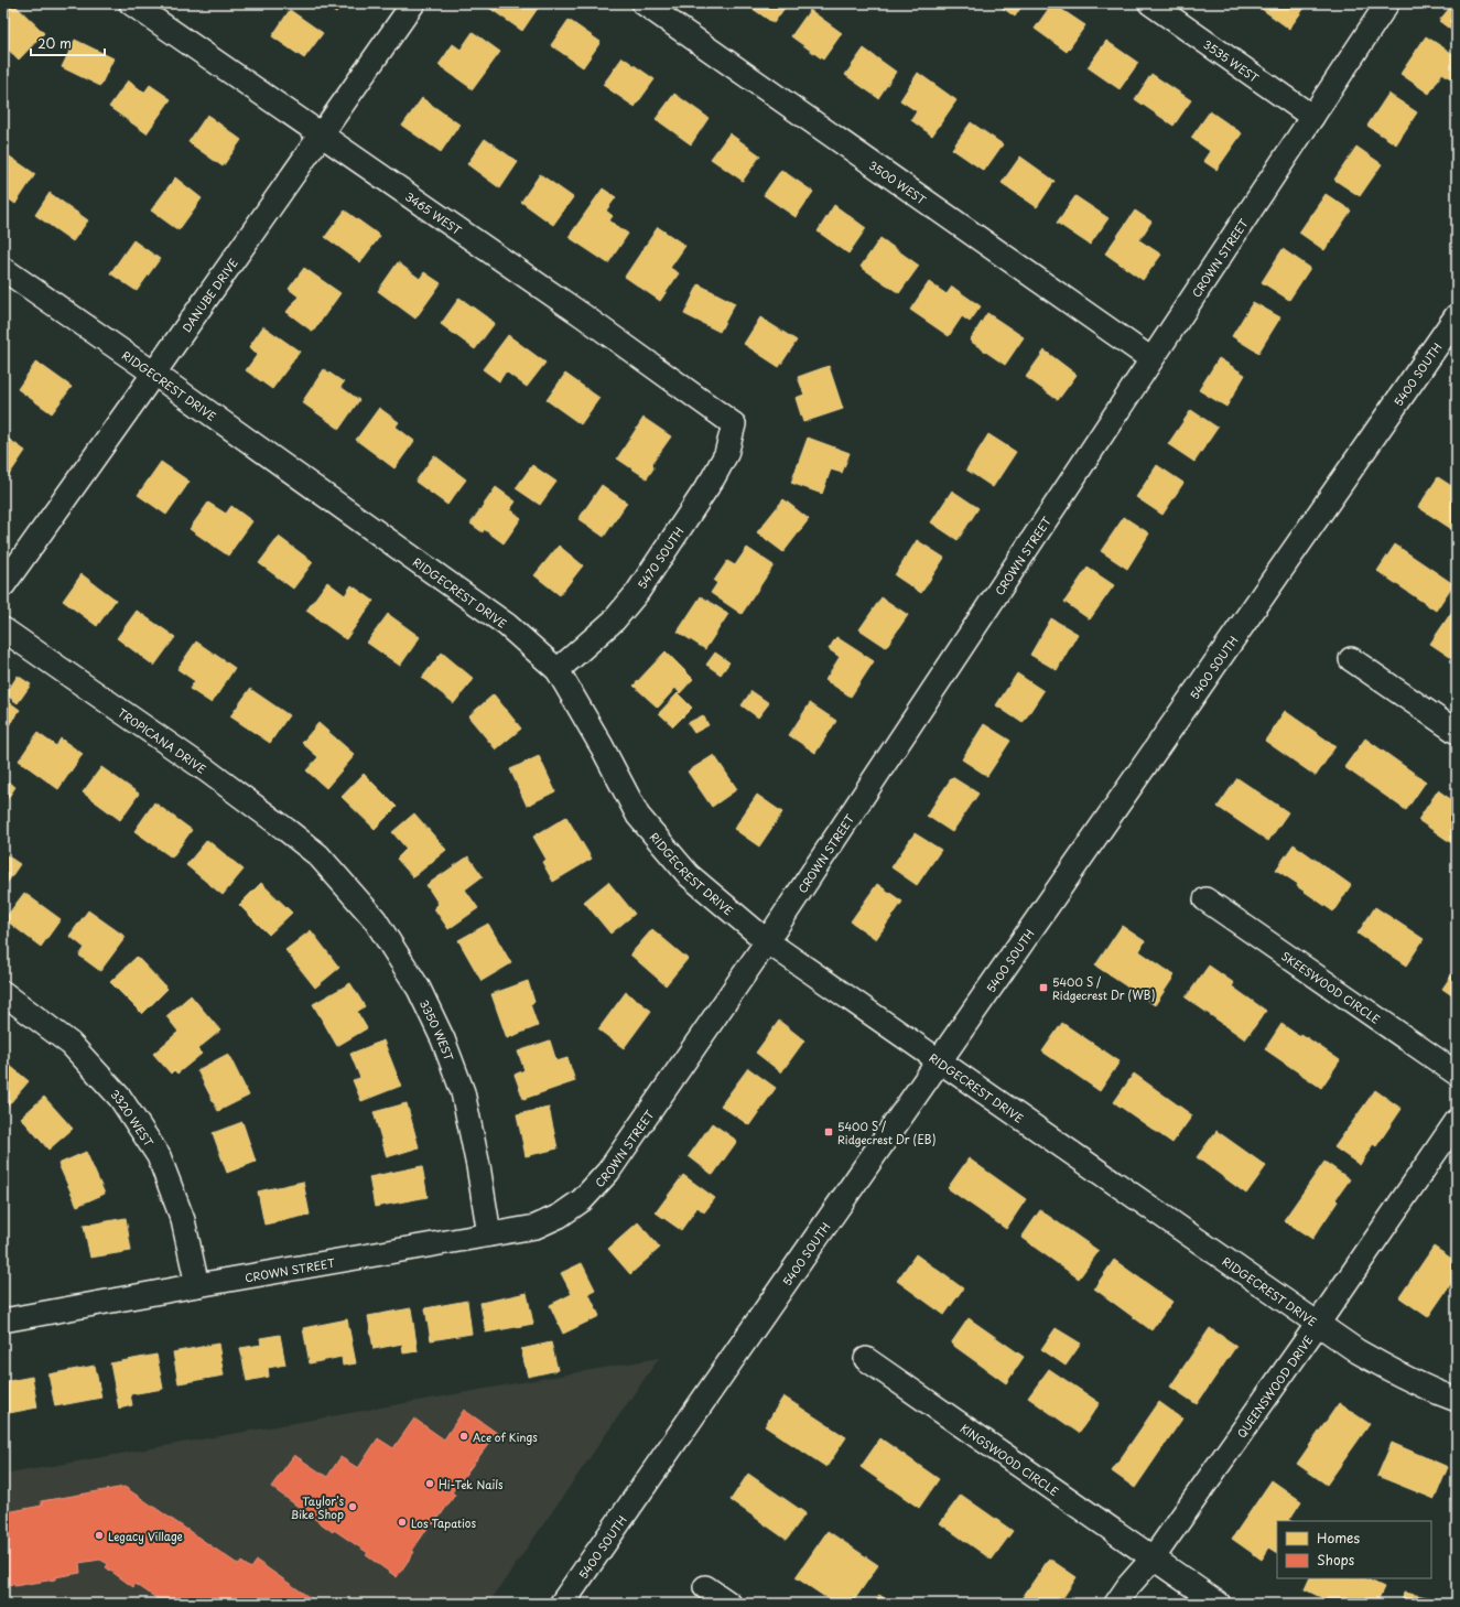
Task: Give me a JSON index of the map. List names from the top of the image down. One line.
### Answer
{"streets":{"main road":["5400 SOUTH"],"street":["3535 WEST","3500 WEST","3465 WEST","CROWN STREET","DANUBE DRIVE","RIDGECREST DRIVE","5470 SOUTH","TROPICANA DRIVE","SKEESWOOD CIRCLE","3350 WEST","3320 WEST","QUEENSWOOD DRIVE","KINGSWOOD CIRCLE"]},"crossings":[["3535 WEST","CROWN STREET"],["3500 WEST","CROWN STREET"],["3465 WEST","DANUBE DRIVE"],["3465 WEST","5470 SOUTH"],["CROWN STREET","RIDGECREST DRIVE"],["CROWN STREET","3350 WEST"],["CROWN STREET","3320 WEST"],["DANUBE DRIVE","RIDGECREST DRIVE"],["5400 SOUTH","RIDGECREST DRIVE"],["RIDGECREST DRIVE","5470 SOUTH"],["RIDGECREST DRIVE","QUEENSWOOD DRIVE"],["TROPICANA DRIVE","3350 WEST"],["QUEENSWOOD DRIVE","KINGSWOOD CIRCLE"]],"places":{"transit":["5400 S / Ridgecrest Dr (WB)","5400 S / Ridgecrest Dr (EB)"],"other":["Ace of Kings","Hi-Tek Nails","Taylor's Bike Shop","Los Tapatios","Legacy Village"]},"legend":["Homes","Shops"],"scale_bar":"20 m"}
